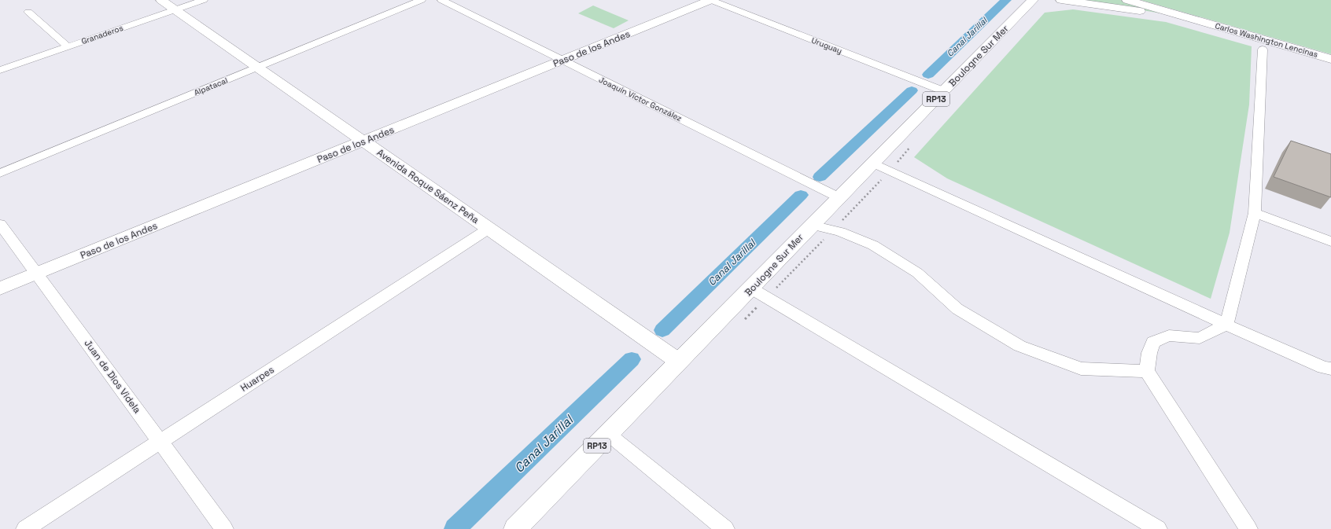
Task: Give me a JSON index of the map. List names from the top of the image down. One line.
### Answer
{"streets":{"street":["Granaderos","Carlos Washington Lencinas","Uruguay","Paso de los Andes","Boulogne Sur Mer","Alpatacal","Joaquín Víctor González","RP13","Avenida Roque Sáenz Peña","Juan de Dios Videla","Huarpes"]},"crossings":[["Granaderos","Avenida Roque Sáenz Peña"],["Uruguay","Paso de los Andes"],["Uruguay","Boulogne Sur Mer"],["Paso de los Andes","Joaquín Víctor González"],["Paso de los Andes","Avenida Roque Sáenz Peña"],["Paso de los Andes","Juan de Dios Videla"],["Boulogne Sur Mer","Joaquín Víctor González"],["Boulogne Sur Mer","Avenida Roque Sáenz Peña"],["Alpatacal","Avenida Roque Sáenz Peña"],["Avenida Roque Sáenz Peña","Huarpes"],["Juan de Dios Videla","Huarpes"]],"water":["Canal Jarillal"]}
